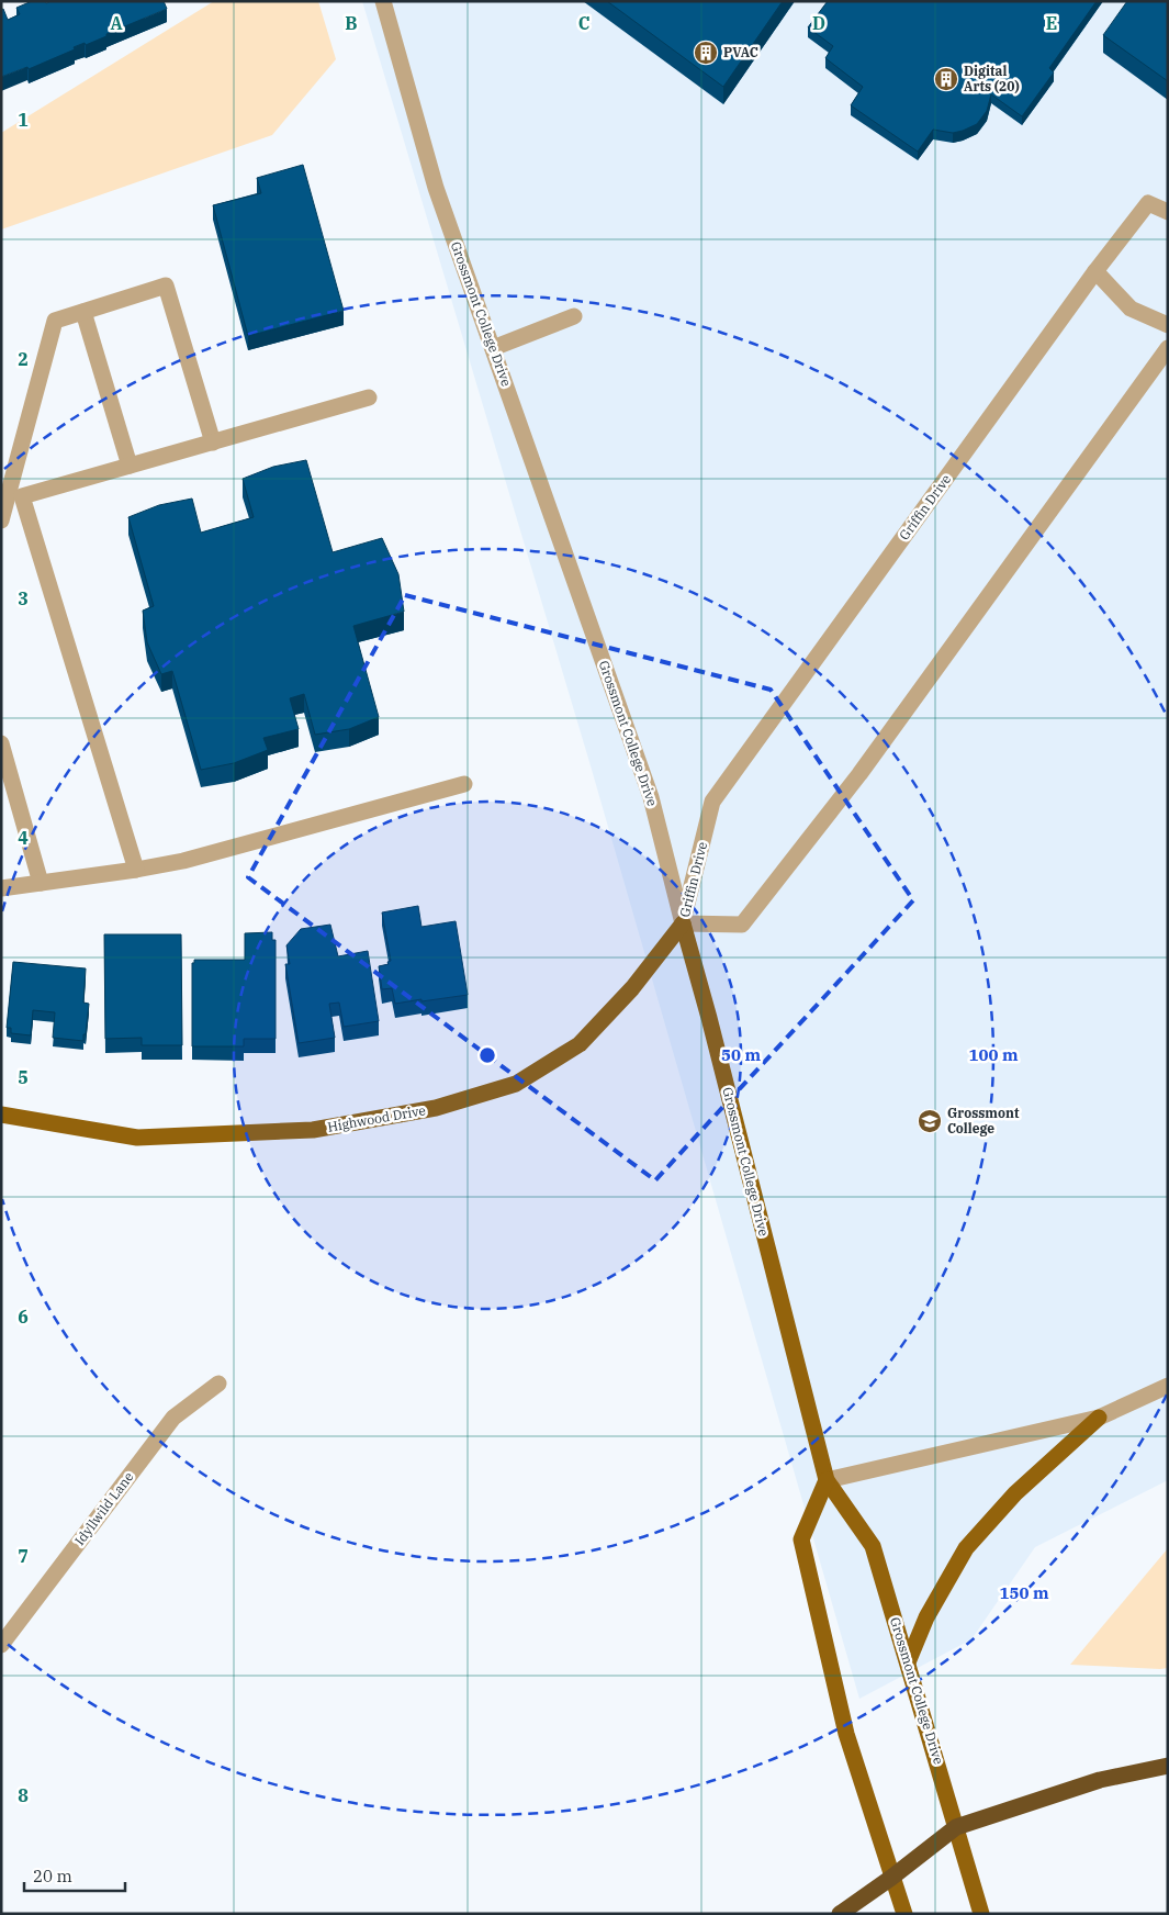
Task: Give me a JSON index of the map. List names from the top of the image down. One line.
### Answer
{"streets":{"main road":["Grossmont College Drive","Highwood Drive"],"street":["Griffin Drive","Idyllwild Lane"]},"crossings":[["Grossmont College Drive","Griffin Drive"],["Grossmont College Drive","Highwood Drive"],["Griffin Drive","Highwood Drive"]],"places":{"building":["PVAC","Digital Arts (20)"],"school or university":["Grossmont College"]},"scale_bar":"20 m","grid":{"columns":["A","B","C","D","E"],"rows":["1","2","3","4","5","6","7","8"]},"rings":["50 m","100 m","150 m"]}
